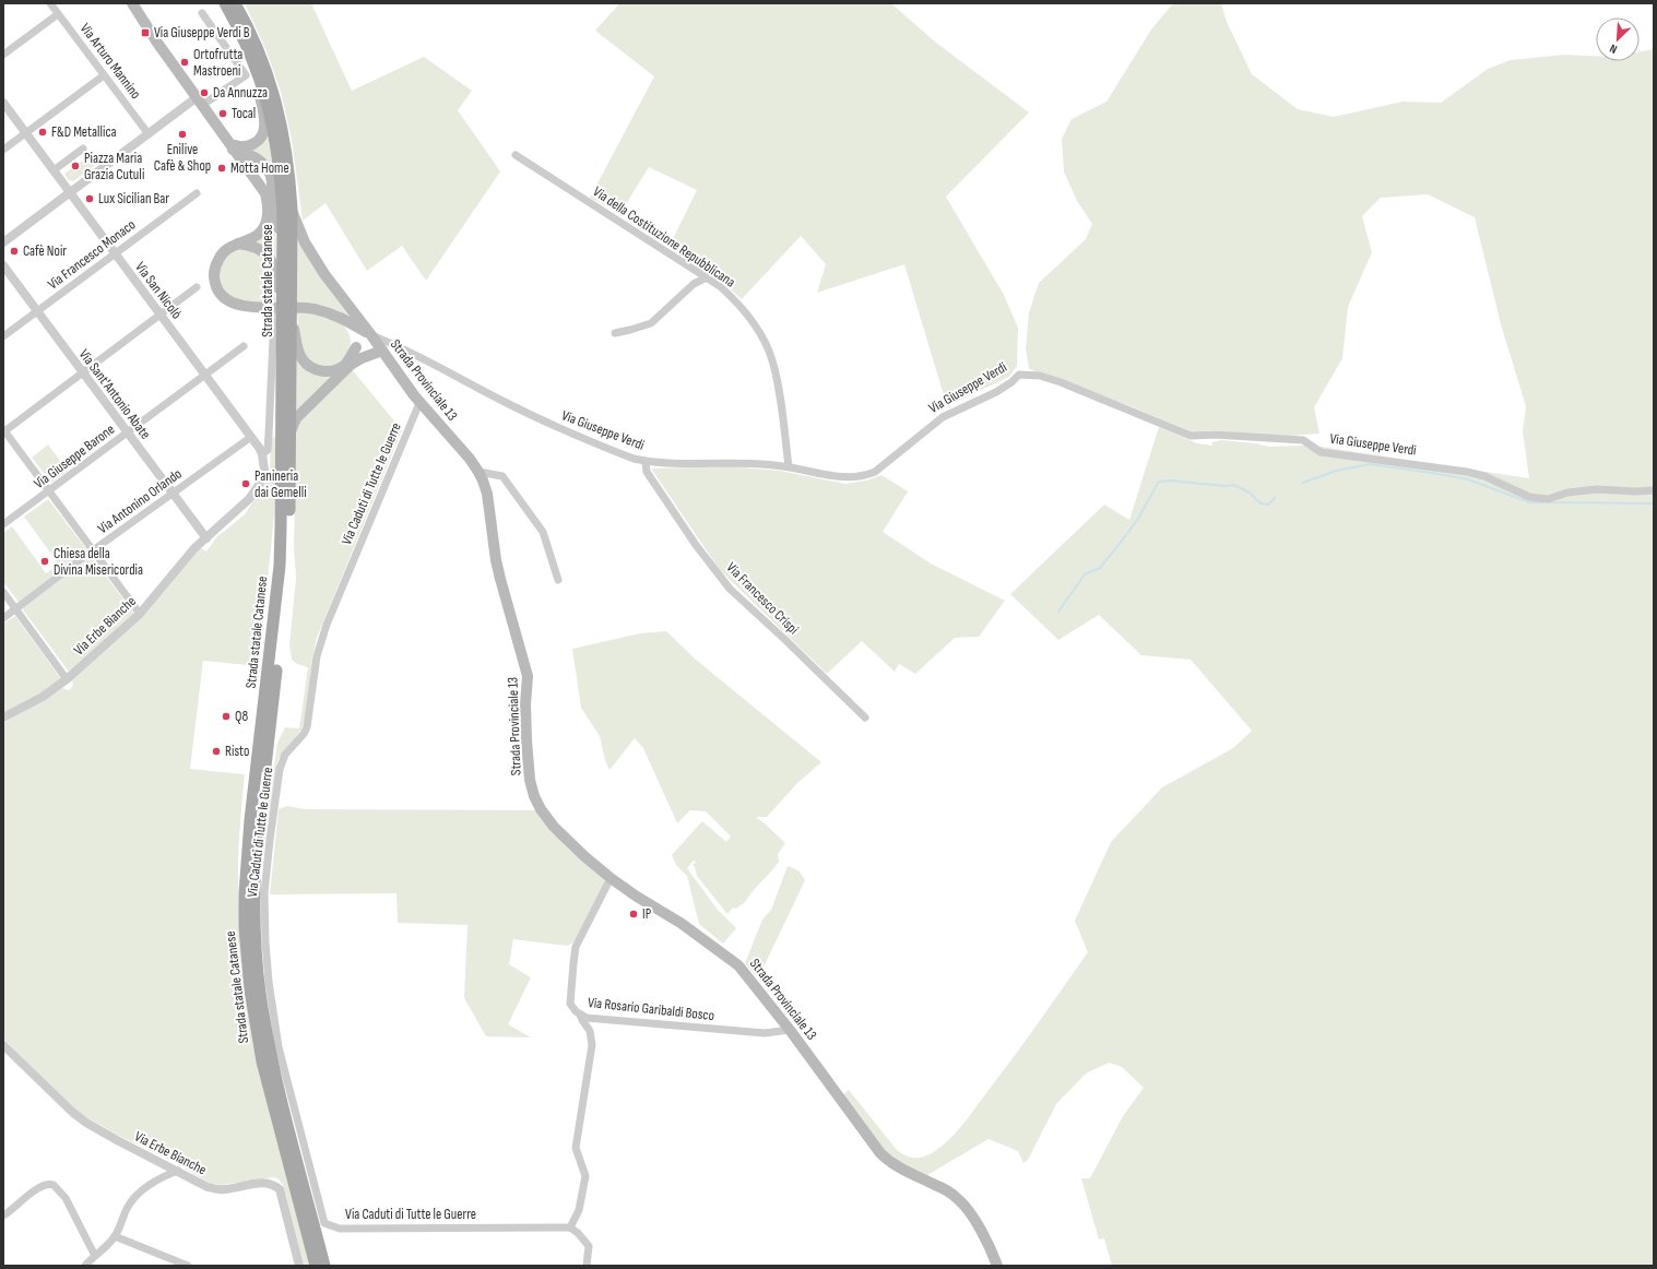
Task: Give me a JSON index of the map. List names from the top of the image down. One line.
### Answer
{"streets":{"main road":["Strada statale Catanese","Strada Provinciale 13"],"street":["Via Arturo Mannino","Via della Costituzione Repubblicana","Via Francesco Monaco","Via San Nicolò","Via Giuseppe Verdi","Via Sant'Antonio Abate","Via Giuseppe Barone","Via Caduti di Tutte le Guerre","Via Antonino Orlando","Via Francesco Crispi","Via Erbe Bianche","Via Rosario Garibaldi Bosco"]},"crossings":[["Via della Costituzione Repubblicana","Via Giuseppe Verdi"],["Via Francesco Monaco","Via San Nicolò"],["Via Francesco Monaco","Via Sant'Antonio Abate"],["Strada statale Catanese","Strada Provinciale 13"],["Via San Nicolò","Via Giuseppe Barone"],["Via San Nicolò","Via Antonino Orlando"],["Via San Nicolò","Via Erbe Bianche"],["Strada Provinciale 13","Via Giuseppe Verdi"],["Strada Provinciale 13","Via Caduti di Tutte le Guerre"],["Strada Provinciale 13","Via Rosario Garibaldi Bosco"],["Via Giuseppe Verdi","Via Francesco Crispi"],["Via Sant'Antonio Abate","Via Giuseppe Barone"],["Via Sant'Antonio Abate","Via Antonino Orlando"],["Via Sant'Antonio Abate","Via Erbe Bianche"]],"places":{"transit":["Via Giuseppe Verdi B"],"other":["Ortofrutta Mastroeni","Da Annuzza","Tocal","F&D Metallica","Enilive Cafè & Shop","Piazza Maria Grazia Cutuli","Motta Home","Lux Sicilian Bar","Cafè Noir","Panineria dai Gemelli","Chiesa della Divina Misericordia","Q8","Risto","IP"]},"north":"bottom left"}
